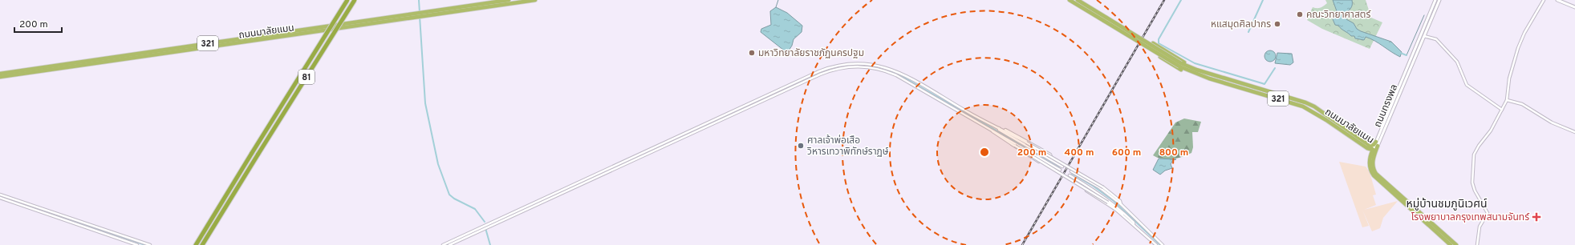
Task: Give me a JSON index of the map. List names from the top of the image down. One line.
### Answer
{"streets":{"highway":["ถนนมาลัยแมน","321","81","ถนนทรงพล"]},"crossings":[["ถนนมาลัยแมน","ถนนทรงพล"]],"districts":["หมู่บ้านชมภูนิเวศน์"],"places":{"other":["คณะวิทยาศาสตร์","หแสมุดศิลปากร","มหาวิทยาลัยราชภัฏนครปฐม","ศาลเจ้าพ่อเสือ วิหารเทวาพิทักษ์ราฏษ์"],"health":["โรงพยาบาลกรุงเทพสนามจันทร์"]},"scale_bar":"200 m","rings":["200 m","400 m","600 m","800 m"]}
